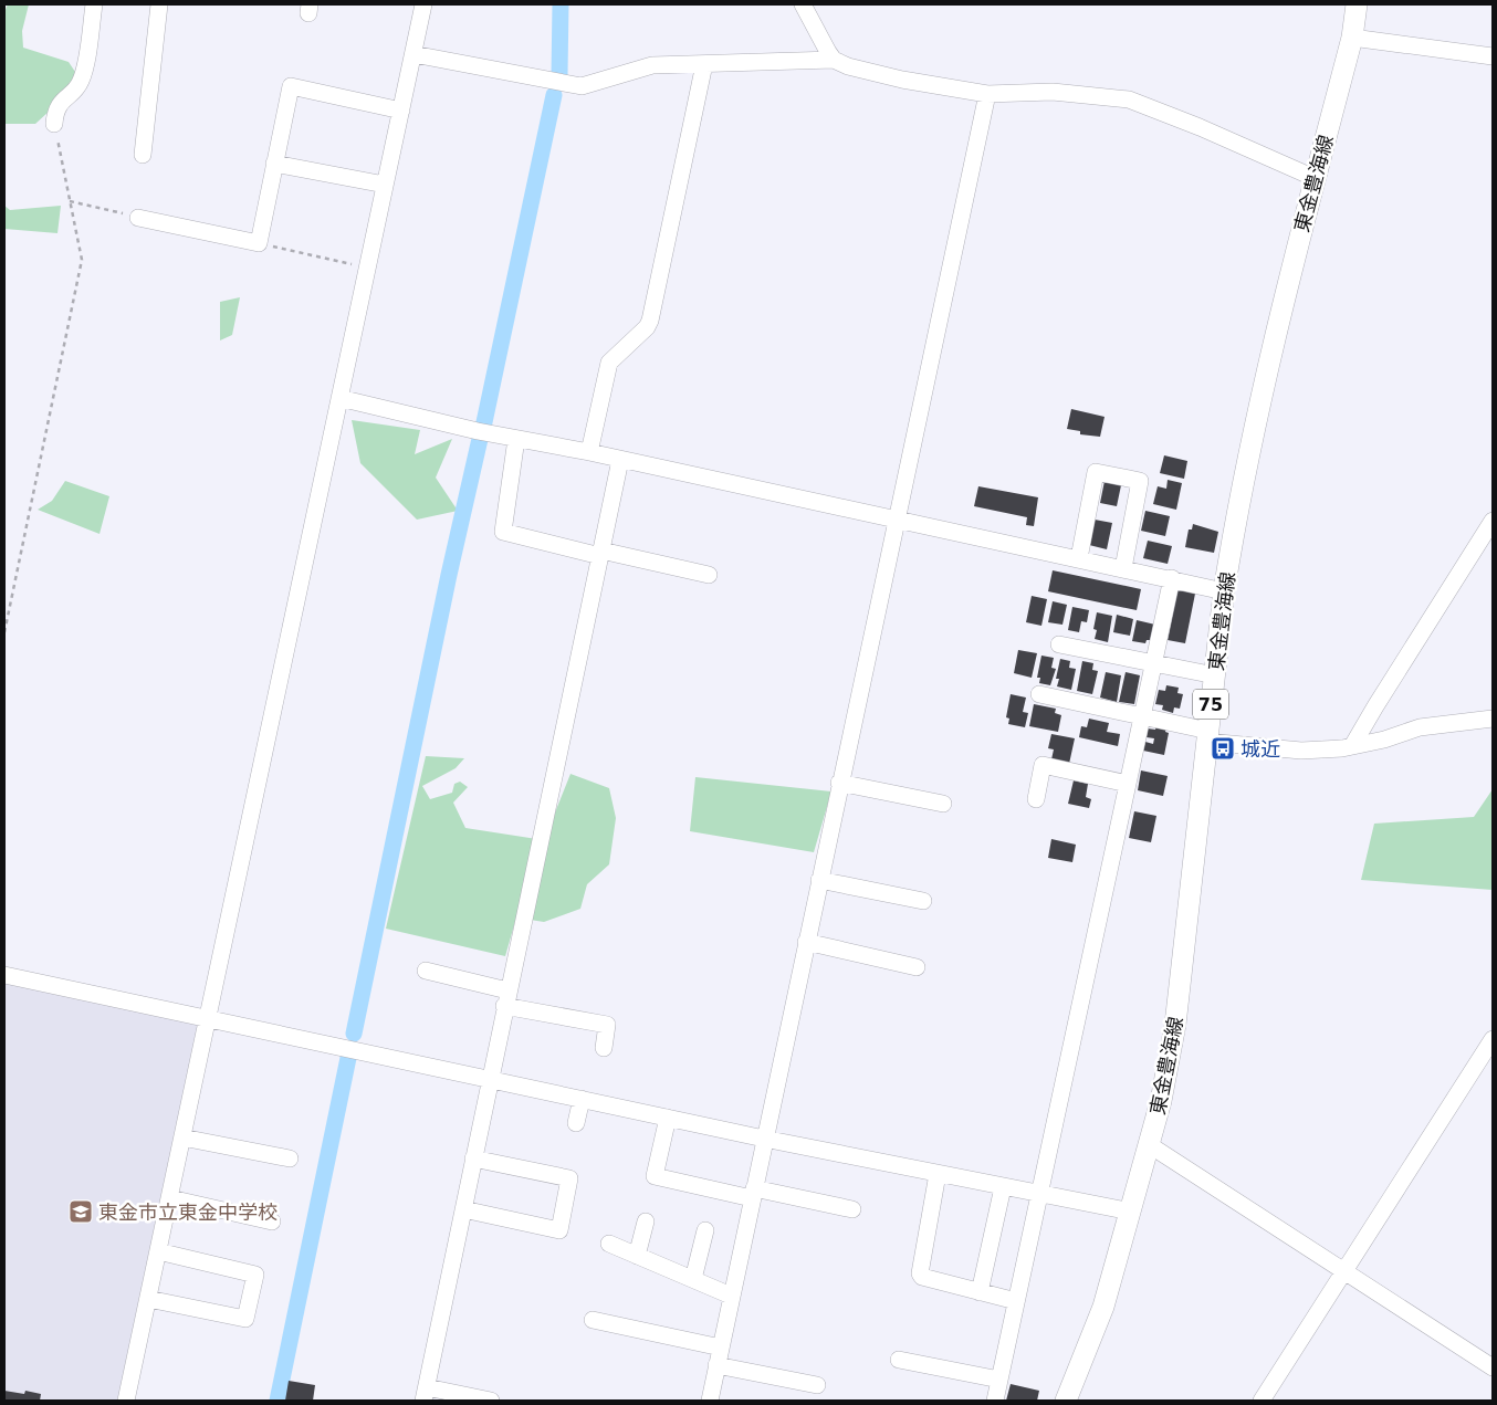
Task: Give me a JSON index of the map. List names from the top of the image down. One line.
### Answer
{"streets":{"main road":["東金豊海線","75"]},"places":{"bus stop":["城近"],"school or university":["東金市立東金中学校"]}}
